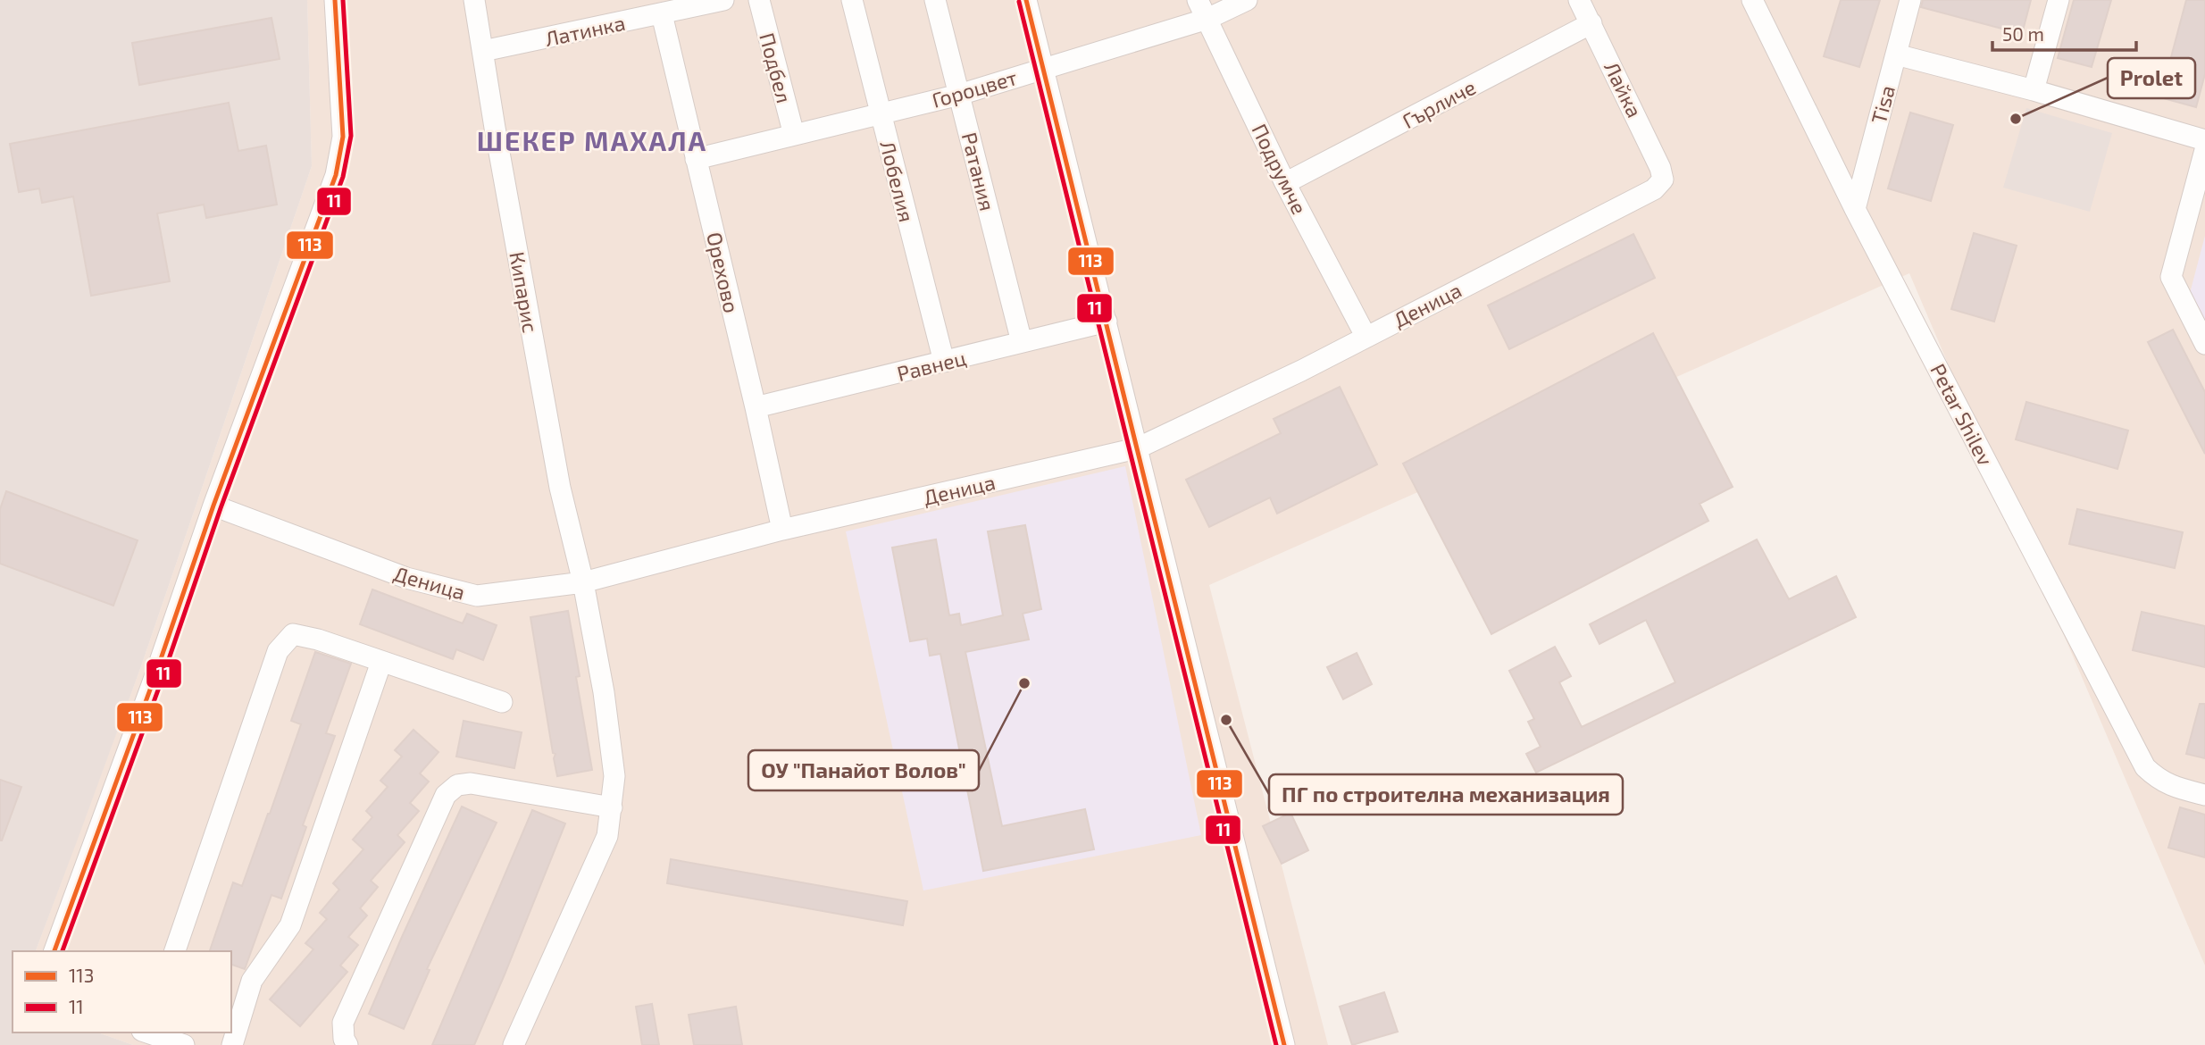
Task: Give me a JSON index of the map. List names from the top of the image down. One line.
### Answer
{"streets":{"street":["Латинка","Подбел","Гороцвет","Лайка","Гърличе","Tisa","Подрумче","Ратания","Лобелия","Орехово","Кипарис","Деница","Равнец","Petar Shilev"]},"crossings":[["Латинка","Орехово"],["Латинка","Кипарис"],["Подбел","Гороцвет"],["Гороцвет","Подрумче"],["Гороцвет","Ратания"],["Гороцвет","Лобелия"],["Гороцвет","Орехово"],["Лайка","Гърличе"],["Лайка","Деница"],["Гърличе","Подрумче"],["Tisa","Petar Shilev"],["Подрумче","Деница"],["Ратания","Равнец"],["Лобелия","Равнец"],["Орехово","Деница"],["Орехово","Равнец"],["Кипарис","Деница"]],"districts":["ШЕКЕР МАХАЛА"],"places":["Prolet","ОУ \"Панайот Волов\"","ПГ по строителна механизация"],"lines":["transit line 113","transit line 11"],"legend":["113","11"],"scale_bar":"50 m"}
